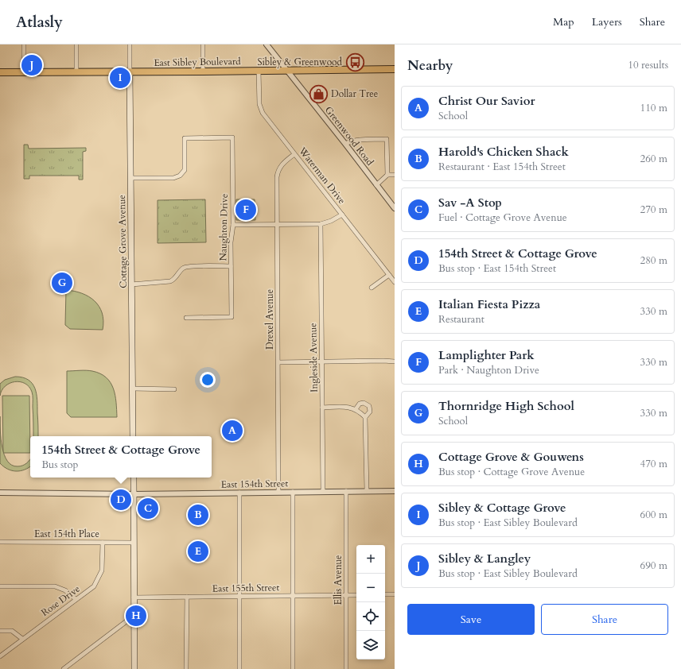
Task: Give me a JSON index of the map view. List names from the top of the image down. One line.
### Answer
{"streets":{"main road":["East Sibley Boulevard","Cottage Grove Avenue"],"street":["Greenwood Road","Waterman Drive","Naughton Drive","Drexel Avenue","Ingleside Avenue","East 154th Street","East 154th Place","Ellis Avenue","East 155th Street","Rose Drive"]},"crossings":[["East Sibley Boulevard","Greenwood Road"],["East Sibley Boulevard","Waterman Drive"],["East Sibley Boulevard","Cottage Grove Avenue"],["Waterman Drive","Drexel Avenue"],["Naughton Drive","Cottage Grove Avenue"],["Drexel Avenue","East 154th Street"],["Ingleside Avenue","East 154th Street"],["East 154th Street","Ellis Avenue"],["East 154th Place","Rose Drive"],["Ellis Avenue","East 155th Street"]],"places":{"bus stop":["Sibley & Greenwood"],"shop":["Dollar Tree"]},"page":{"header":"Atlasly","nav":["Map","Layers","Share"],"heading":["Nearby","10 results"],"pins":["J","I","F","G","A","D","C","B","E","H"],"list":[{"mark":"A","name":"Christ Our Savior","note":"School","value":"110 m"},{"mark":"B","name":"Harold's Chicken Shack","note":"Restaurant · East 154th Street","value":"260 m"},{"mark":"C","name":"Sav -A Stop","note":"Fuel · Cottage Grove Avenue","value":"270 m"},{"mark":"D","name":"154th Street & Cottage Grove","note":"Bus stop · East 154th Street","value":"280 m"},{"mark":"E","name":"Italian Fiesta Pizza","note":"Restaurant","value":"330 m"},{"mark":"F","name":"Lamplighter Park","note":"Park · Naughton Drive","value":"330 m"},{"mark":"G","name":"Thornridge High School","note":"School","value":"330 m"},{"mark":"H","name":"Cottage Grove & Gouwens","note":"Bus stop · Cottage Grove Avenue","value":"470 m"},{"mark":"I","name":"Sibley & Cottage Grove","note":"Bus stop · East Sibley Boulevard","value":"600 m"},{"mark":"J","name":"Sibley & Langley","note":"Bus stop · East Sibley Boulevard","value":"690 m"}],"popup":["154th Street & Cottage Grove","Bus stop"],"map_buttons":["+","−"],"buttons":["Save","Share"]}}
